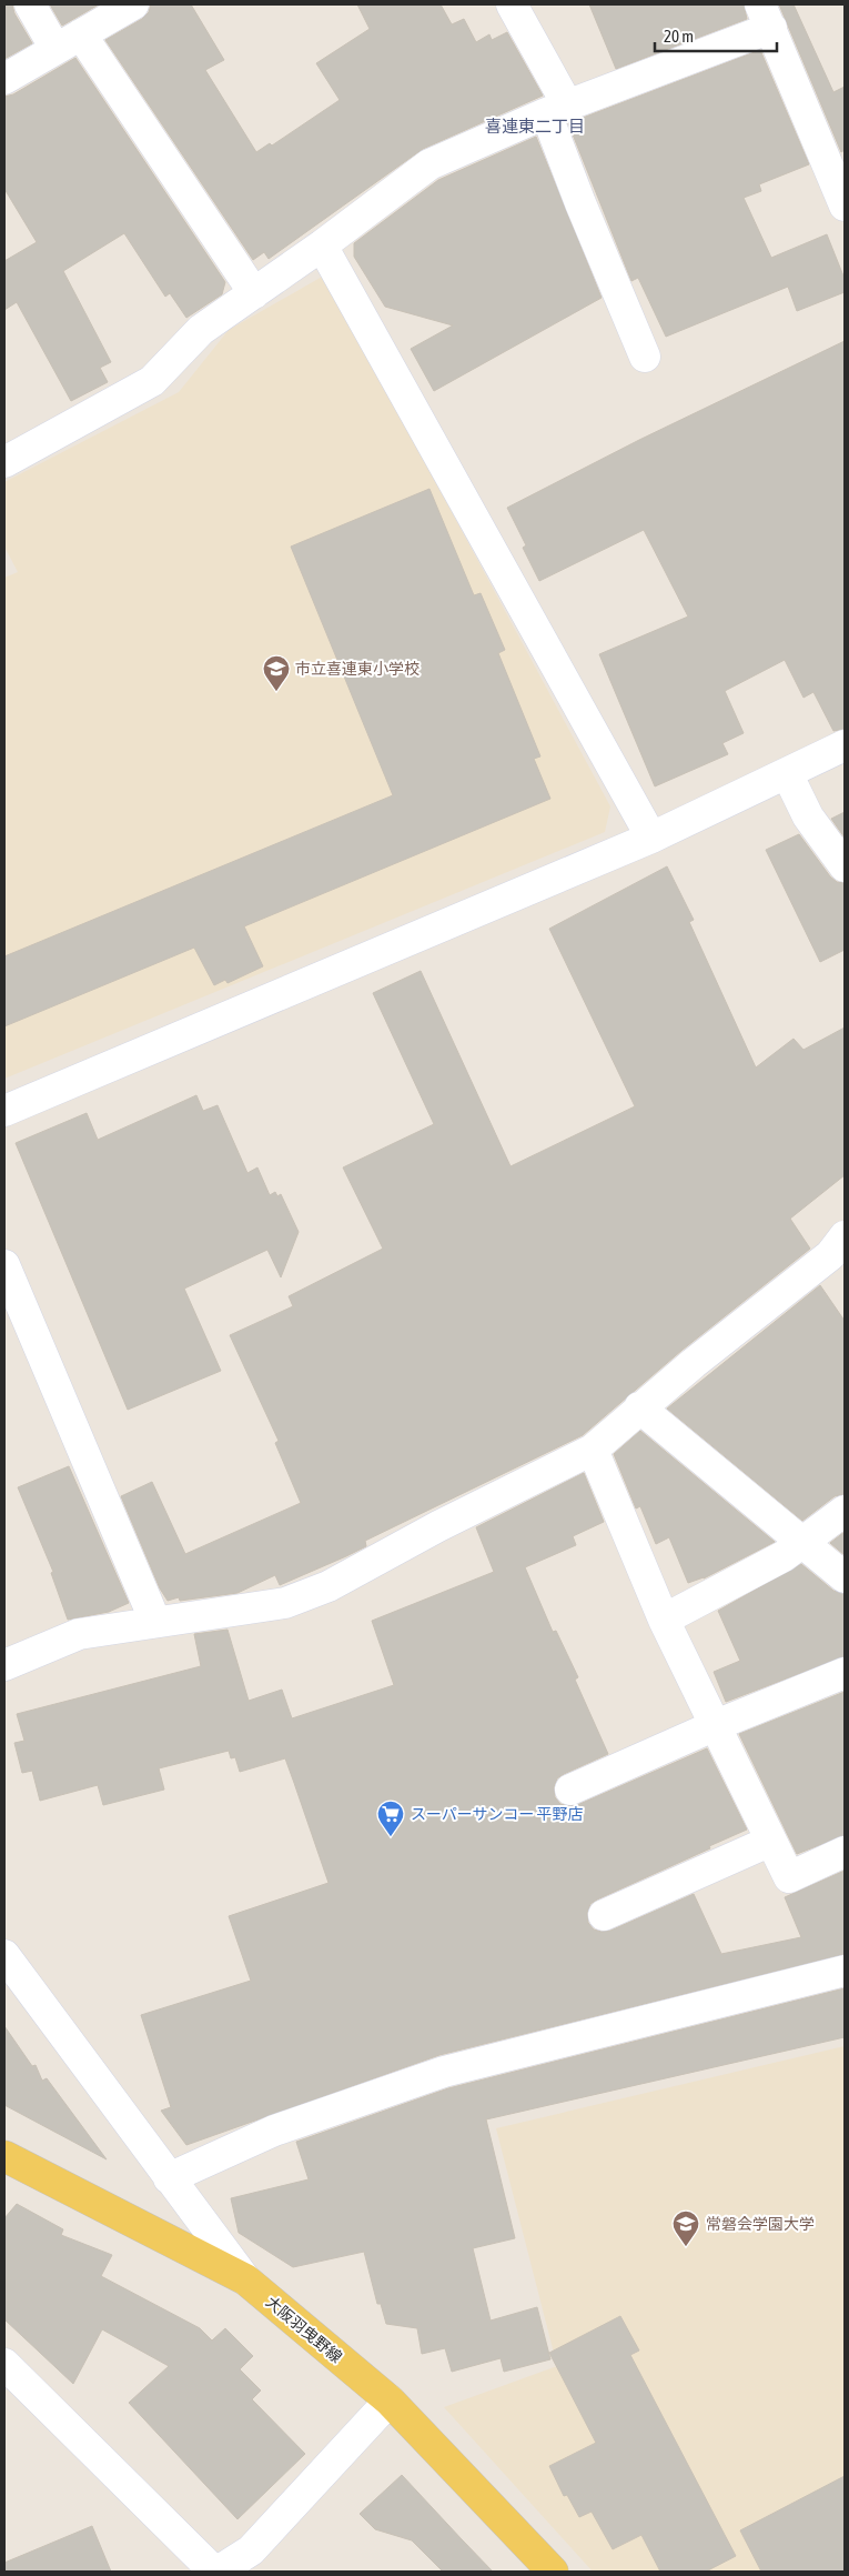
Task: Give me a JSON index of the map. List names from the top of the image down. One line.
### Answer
{"streets":{"main road":["大阪羽曳野線"]},"districts":["喜連東二丁目"],"places":{"school or university":["市立喜連東小学校","常磐会学園大学"],"supermarket":["スーパーサンコー 平野店"]},"scale_bar":"20 m"}
